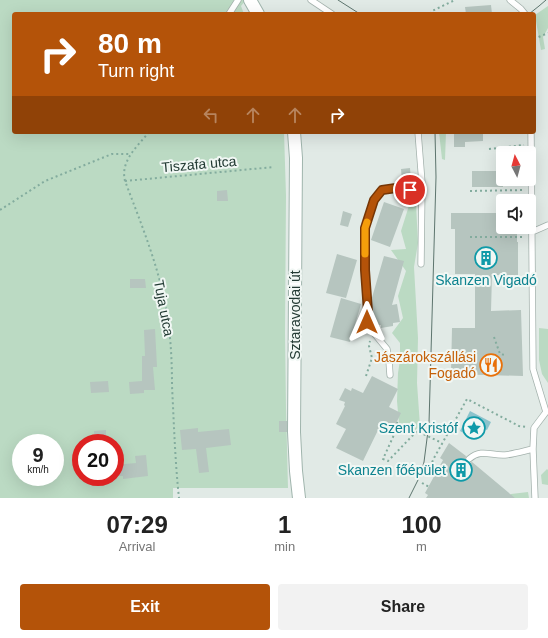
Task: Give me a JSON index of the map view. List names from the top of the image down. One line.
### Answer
{"streets":{"street":["Sztaravodai út"],"path":["Tiszafa utca","Tuja utca"]},"crossings":[["Tiszafa utca","Tuja utca"]],"places":{"building":["Skanzen Vigadó","Skanzen főépület"],"restaurant":["Jászárokszállási Fogadó"],"place":["Szent Kristóf"]},"north":"top","page":{"turn":["80 m","Turn right"],"speed":"9 km/h","limit":"20","eta":["07:29","Arrival","1","min","100","m"],"buttons":["Exit","Share"]}}
